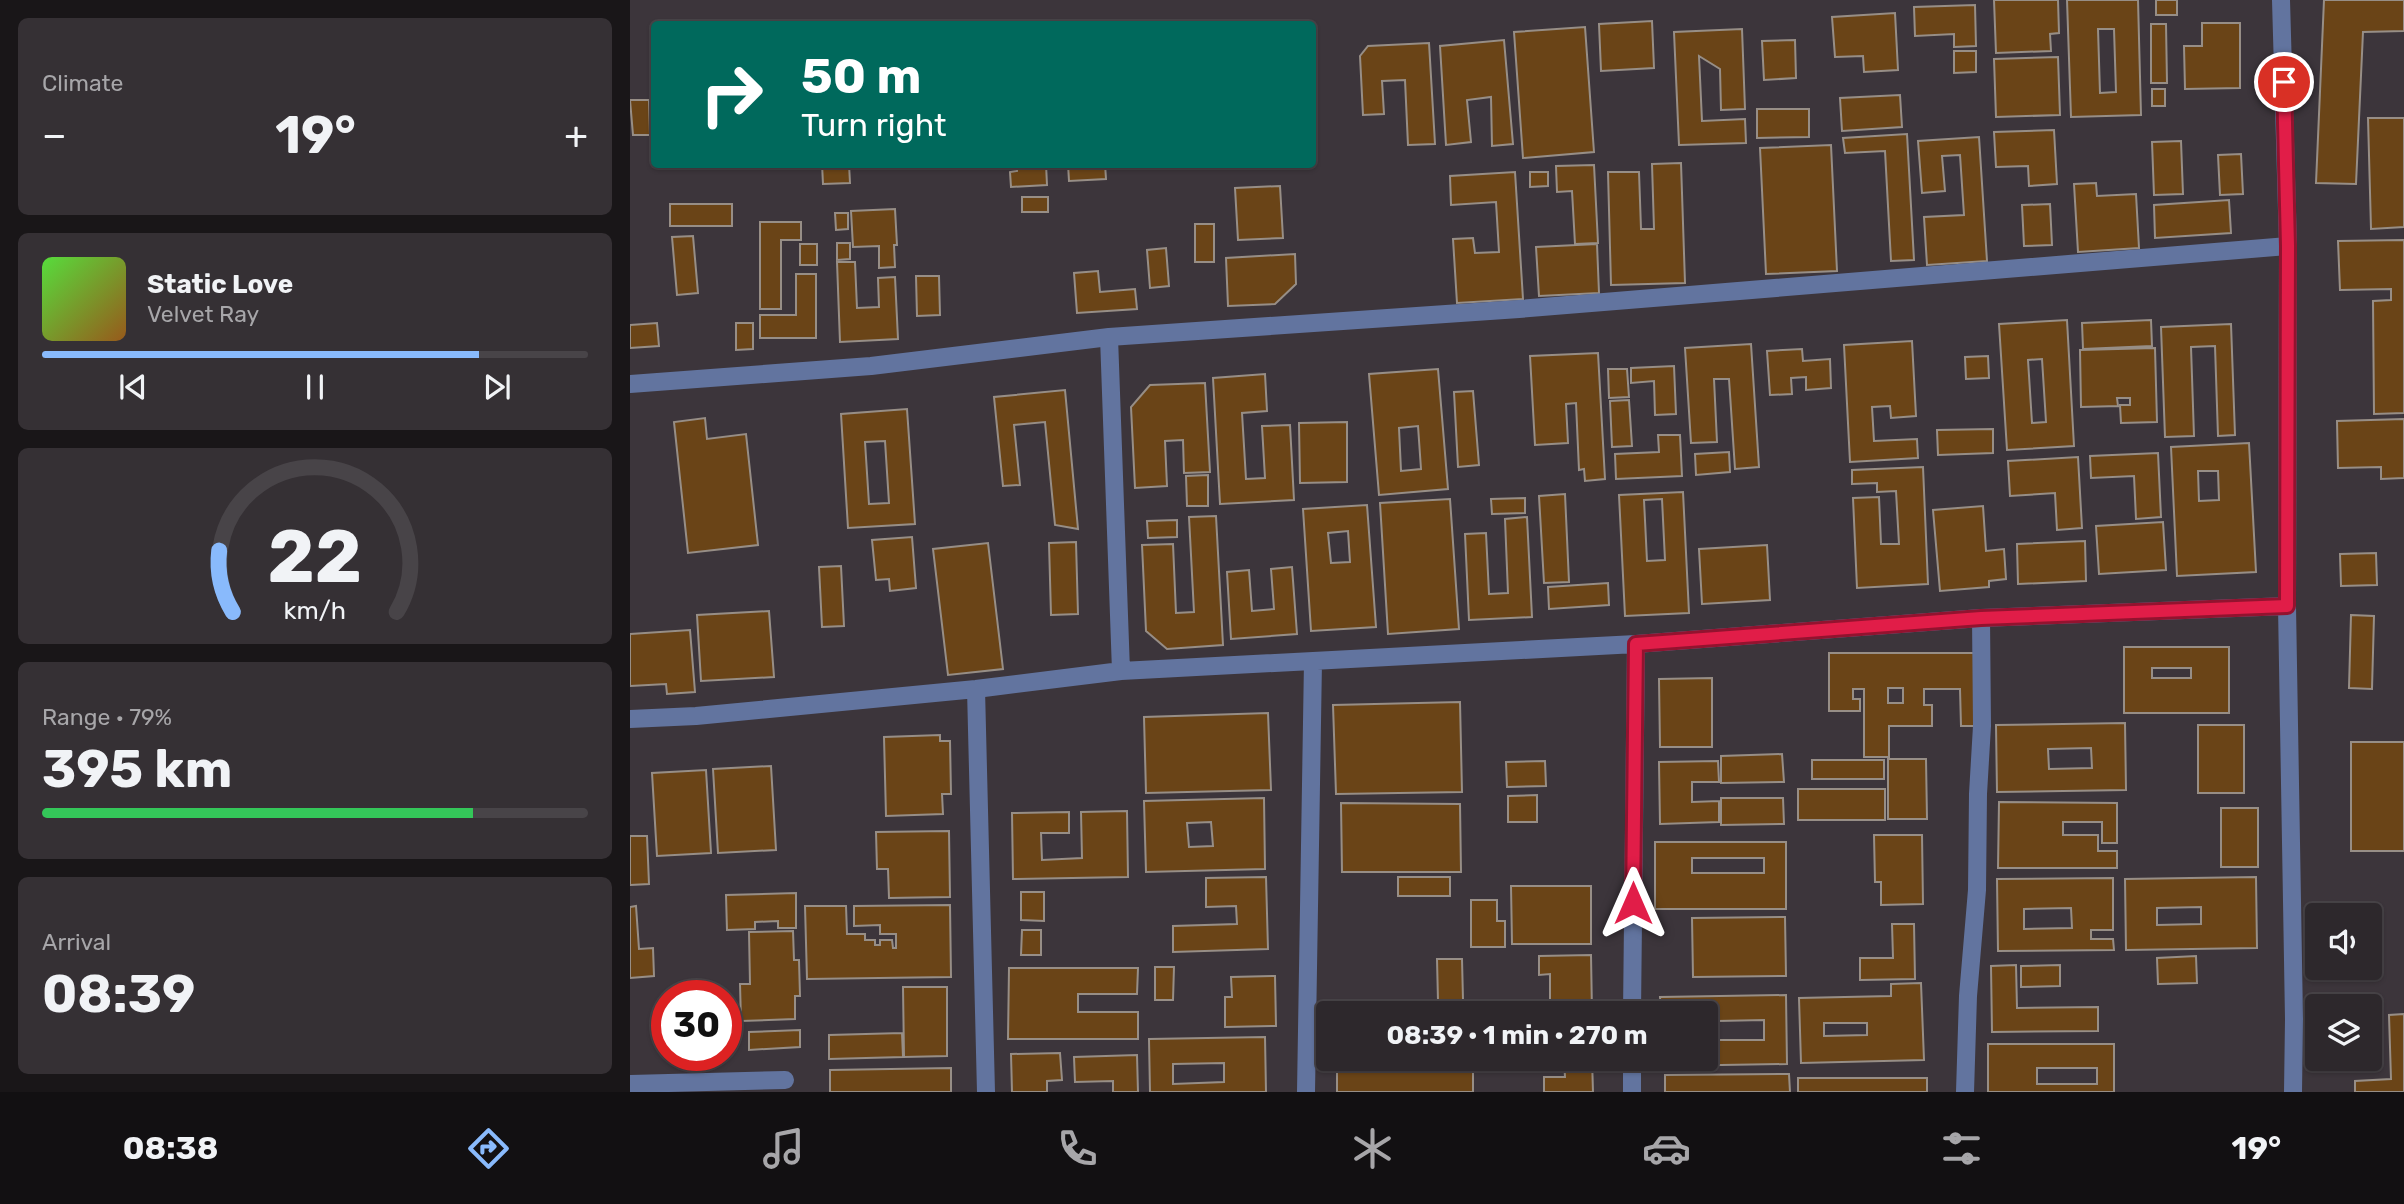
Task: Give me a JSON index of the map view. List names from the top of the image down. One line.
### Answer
{"page":{"tile":["Climate",["Range · 79%","395 km"],["Arrival","08:39"]],"turn":["50 m","Turn right"],"heat":["−","19°","+"],"song":["Static Love","Velvet Ray"],"limit":"30","trip":"08:39 · 1 min · 270 m","tabs":["08:38","19°"],"gauge":["22","km/h"]}}
